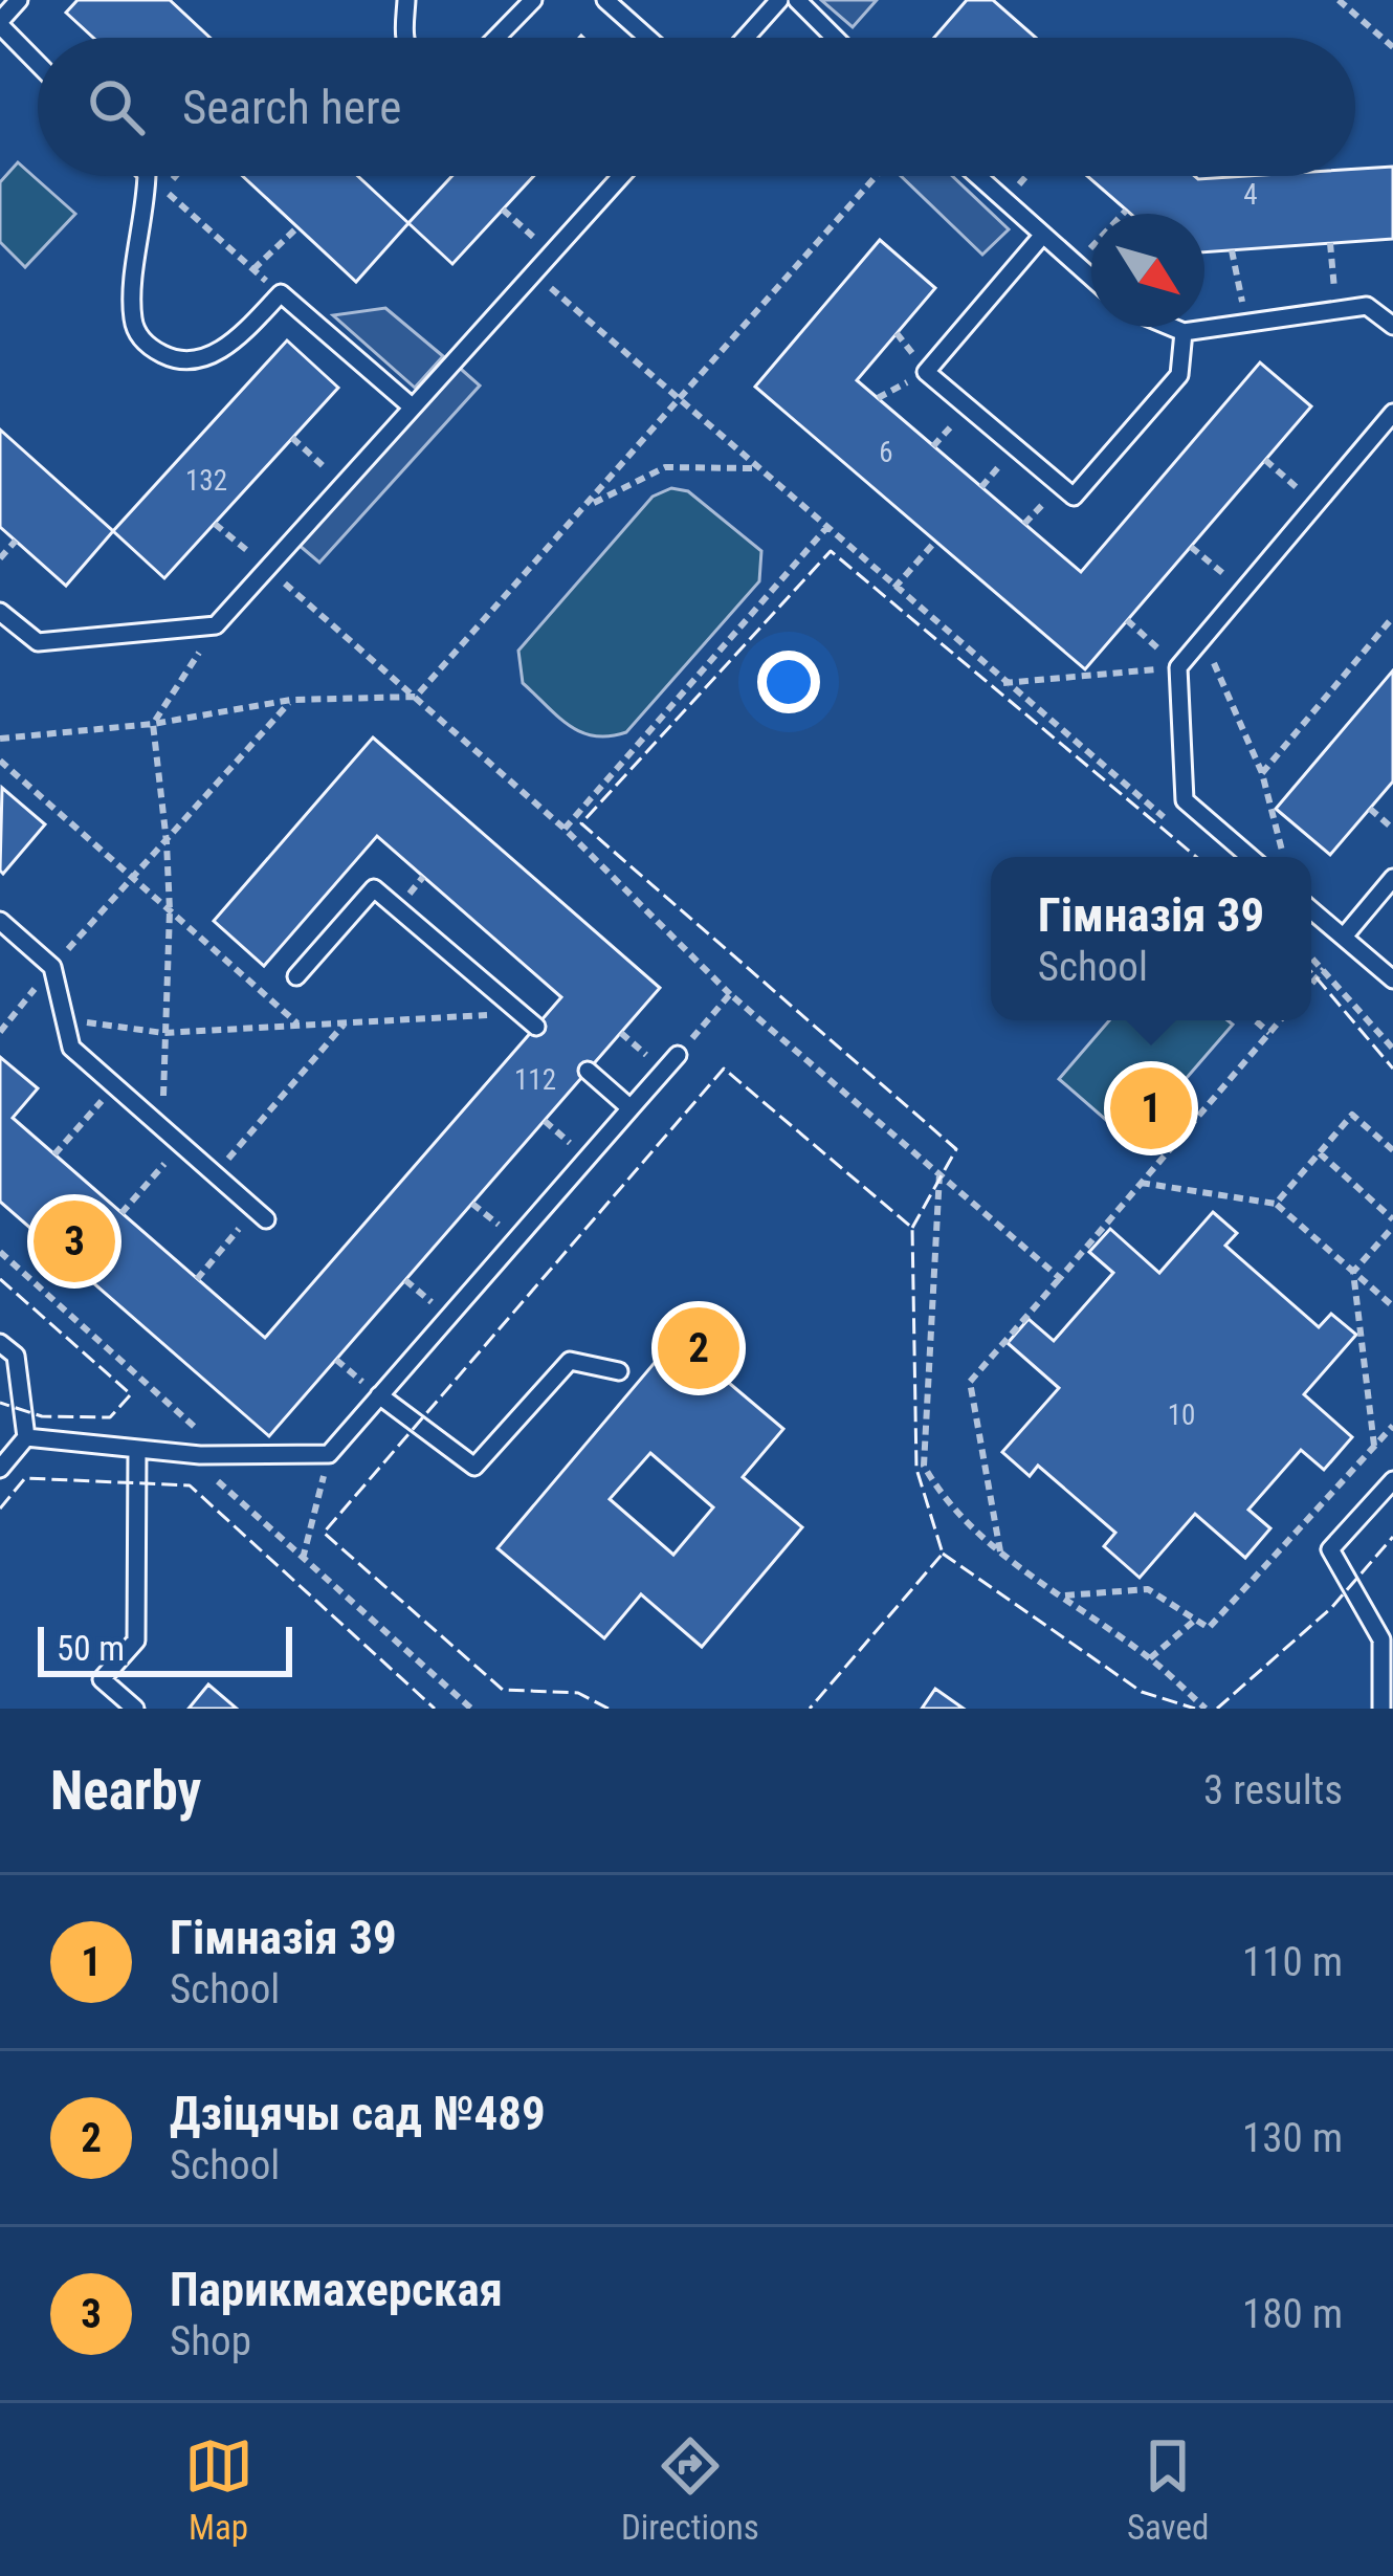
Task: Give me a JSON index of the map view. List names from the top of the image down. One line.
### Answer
{"house_numbers":["4","6","132","112","10"],"scale_bar":"50 m","north":"bottom right","page":{"search":"Search here","popup":["Гімназія 39","School"],"pins":["1","3","2"],"scale":"50 m","heading":["Nearby","3 results"],"list":[{"mark":"1","name":"Гімназія 39","note":"School","value":"110 m"},{"mark":"2","name":"Дзіцячы сад №489","note":"School","value":"130 m"},{"mark":"3","name":"Парикмахерская","note":"Shop","value":"180 m"}],"nav":["Map","Directions","Saved"]}}
